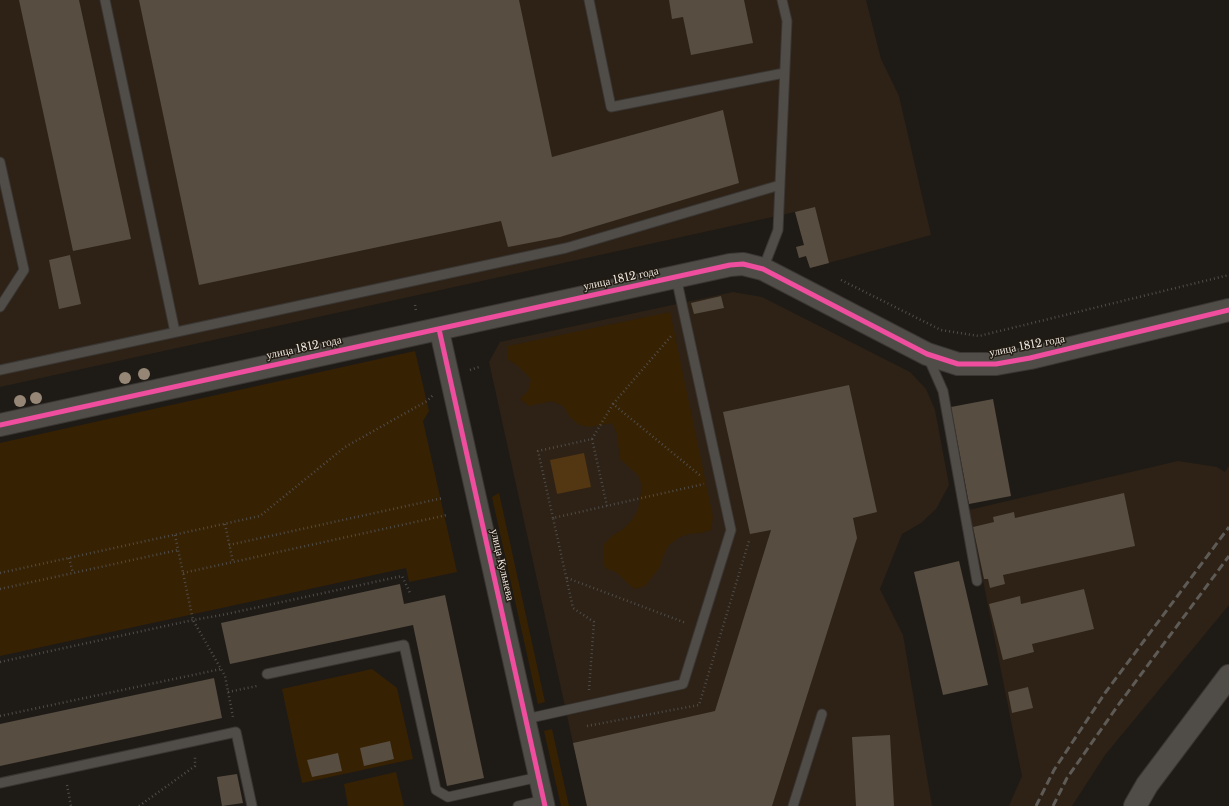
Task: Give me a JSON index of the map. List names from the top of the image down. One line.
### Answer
{"streets":{"street":["улица 1812 года","улица Кульнева"]},"crossings":[["улица 1812 года","улица Кульнева"]]}
